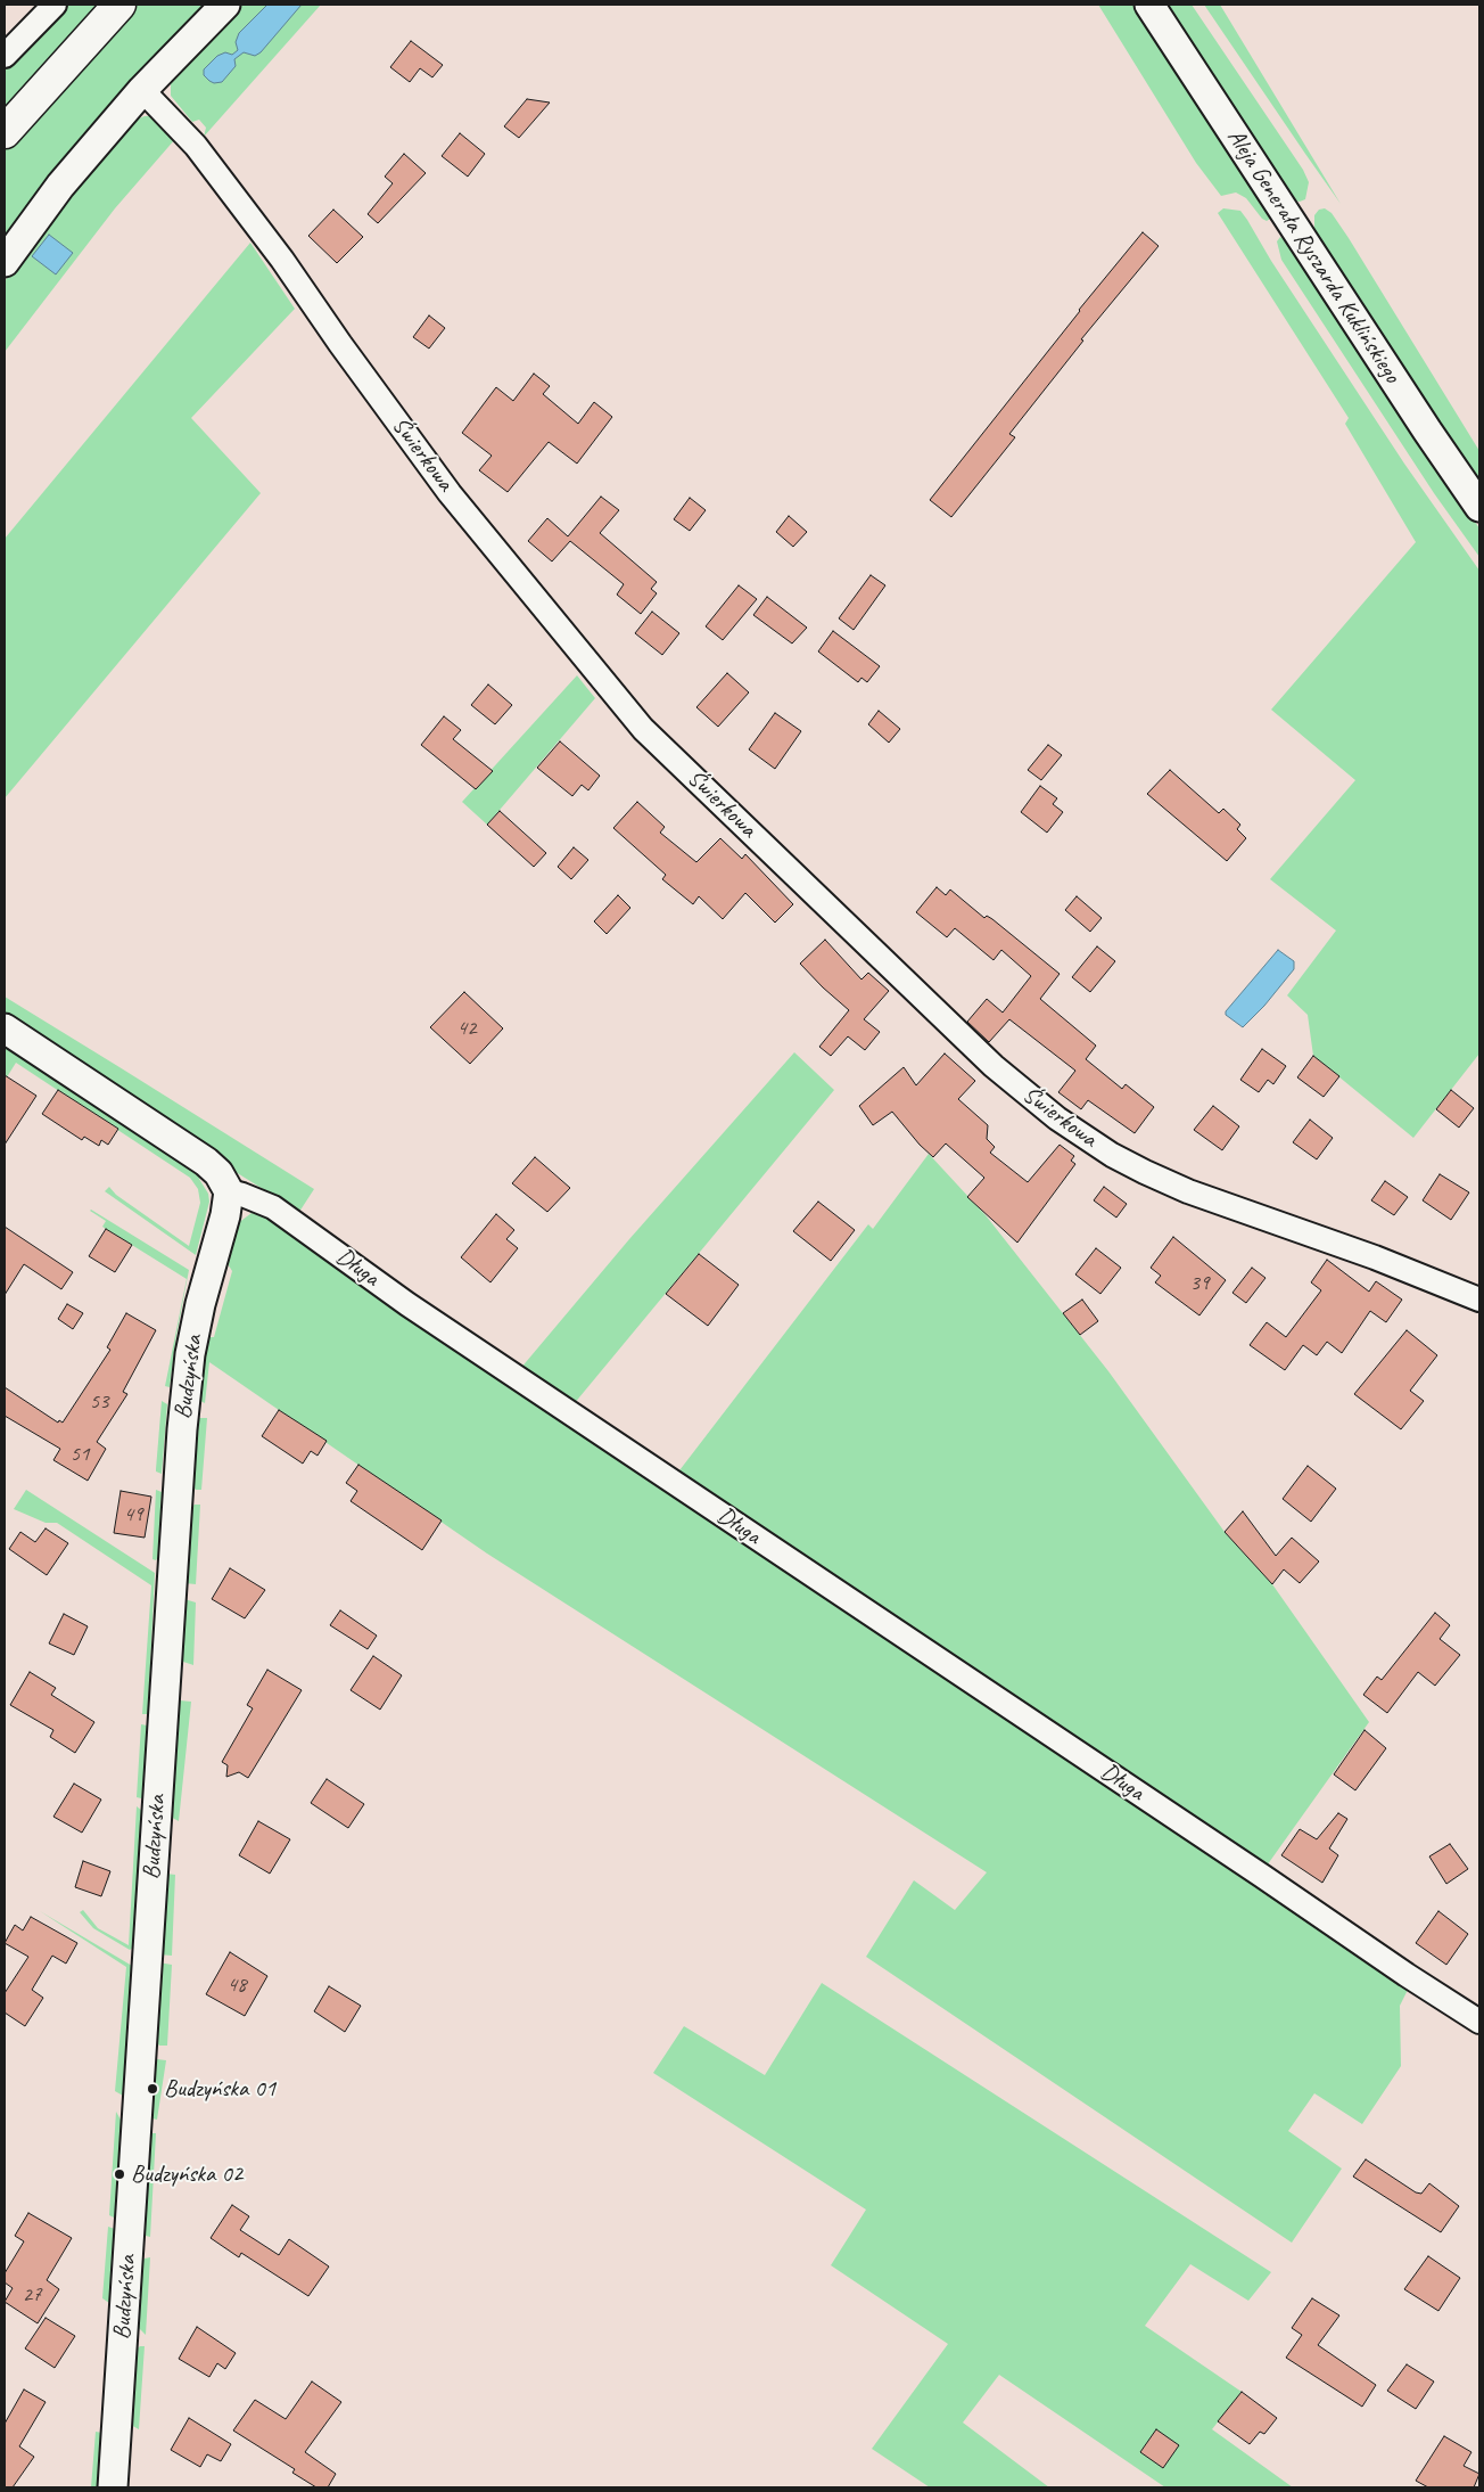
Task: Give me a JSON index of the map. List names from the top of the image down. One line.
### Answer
{"streets":{"street":["Aleja Generała Ryszarda Kuklińskiego","Świerkowa","Długa","Budzyńska"]},"crossings":[["Długa","Budzyńska"]],"places":["Budzyńska 01","Budzyńska 02"],"house_numbers":["42","39","53","51","49","48","27"]}
